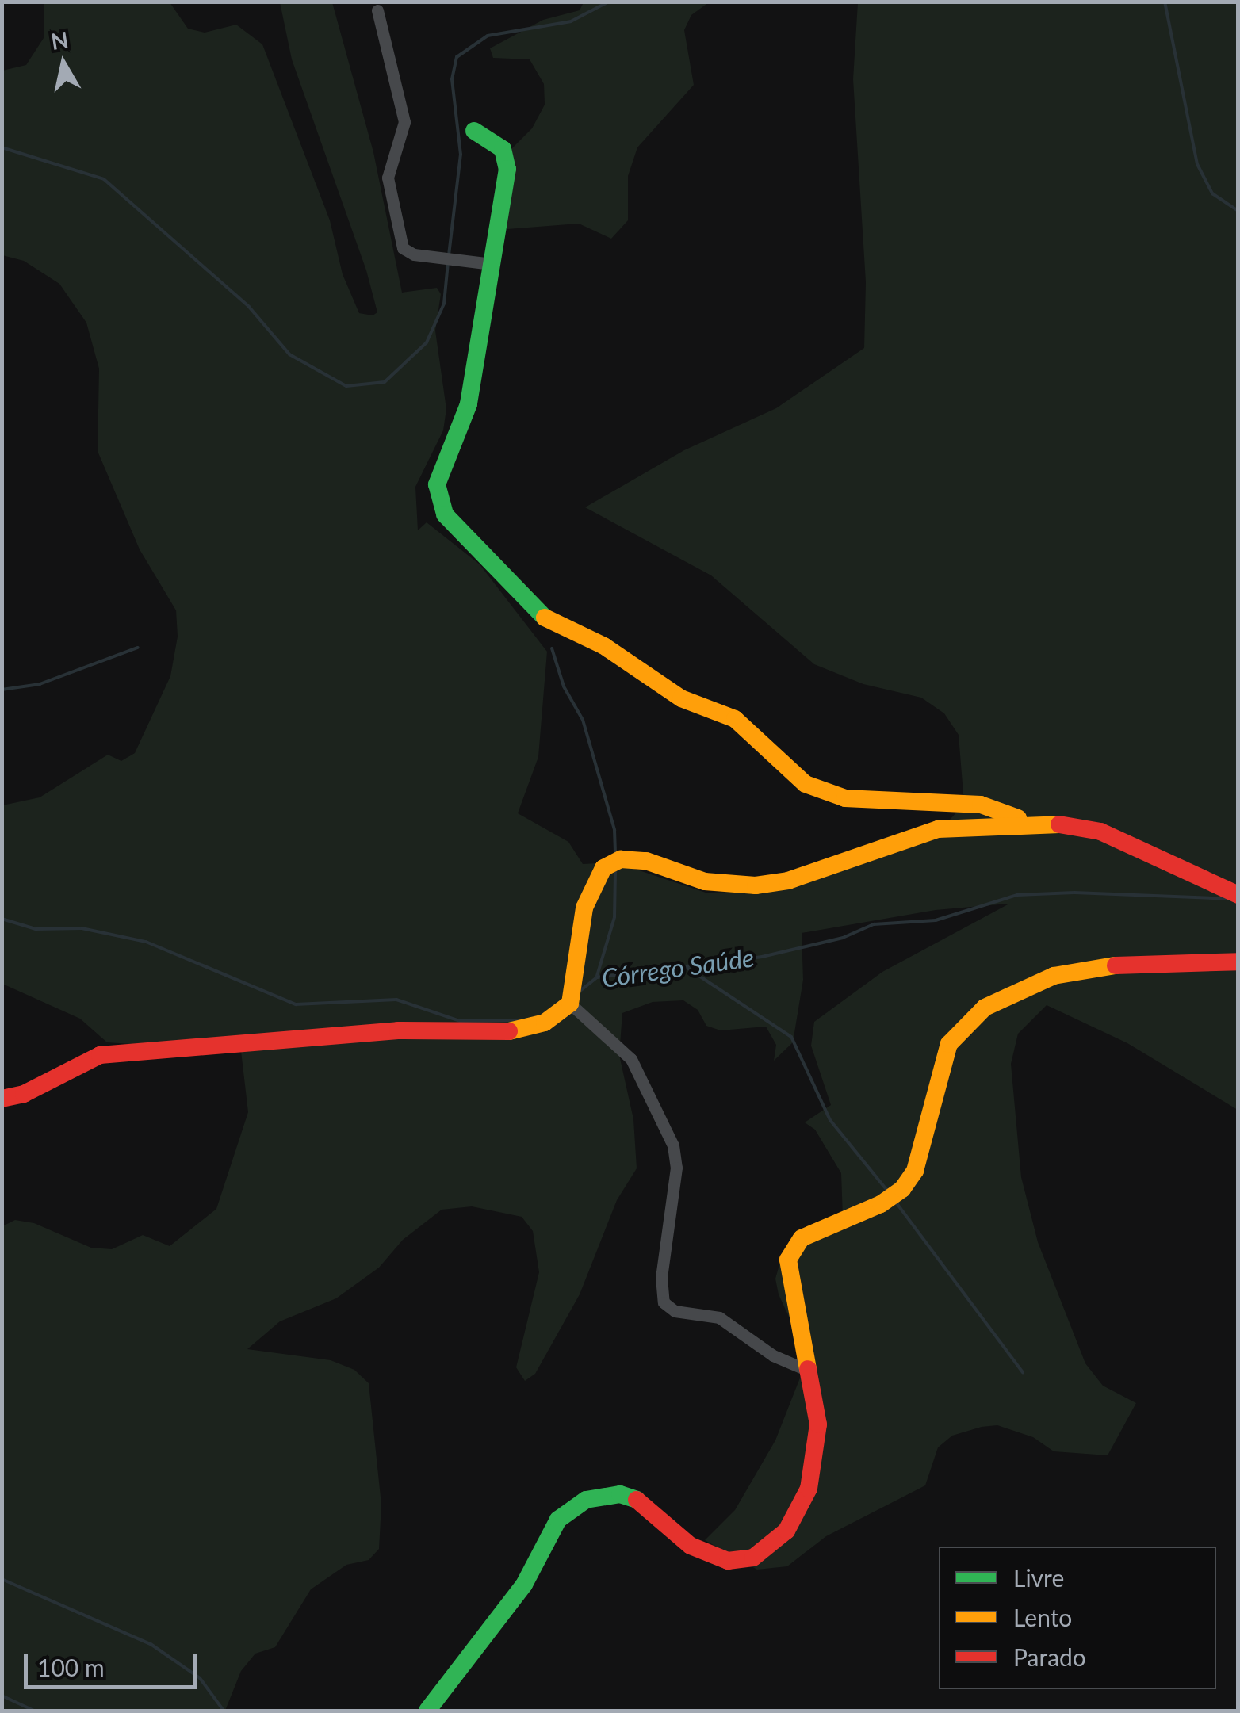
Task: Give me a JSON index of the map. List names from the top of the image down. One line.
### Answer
{"water":["Córrego Saúde"],"legend":["Livre","Lento","Parado"],"scale_bar":"100 m","north":"top"}
